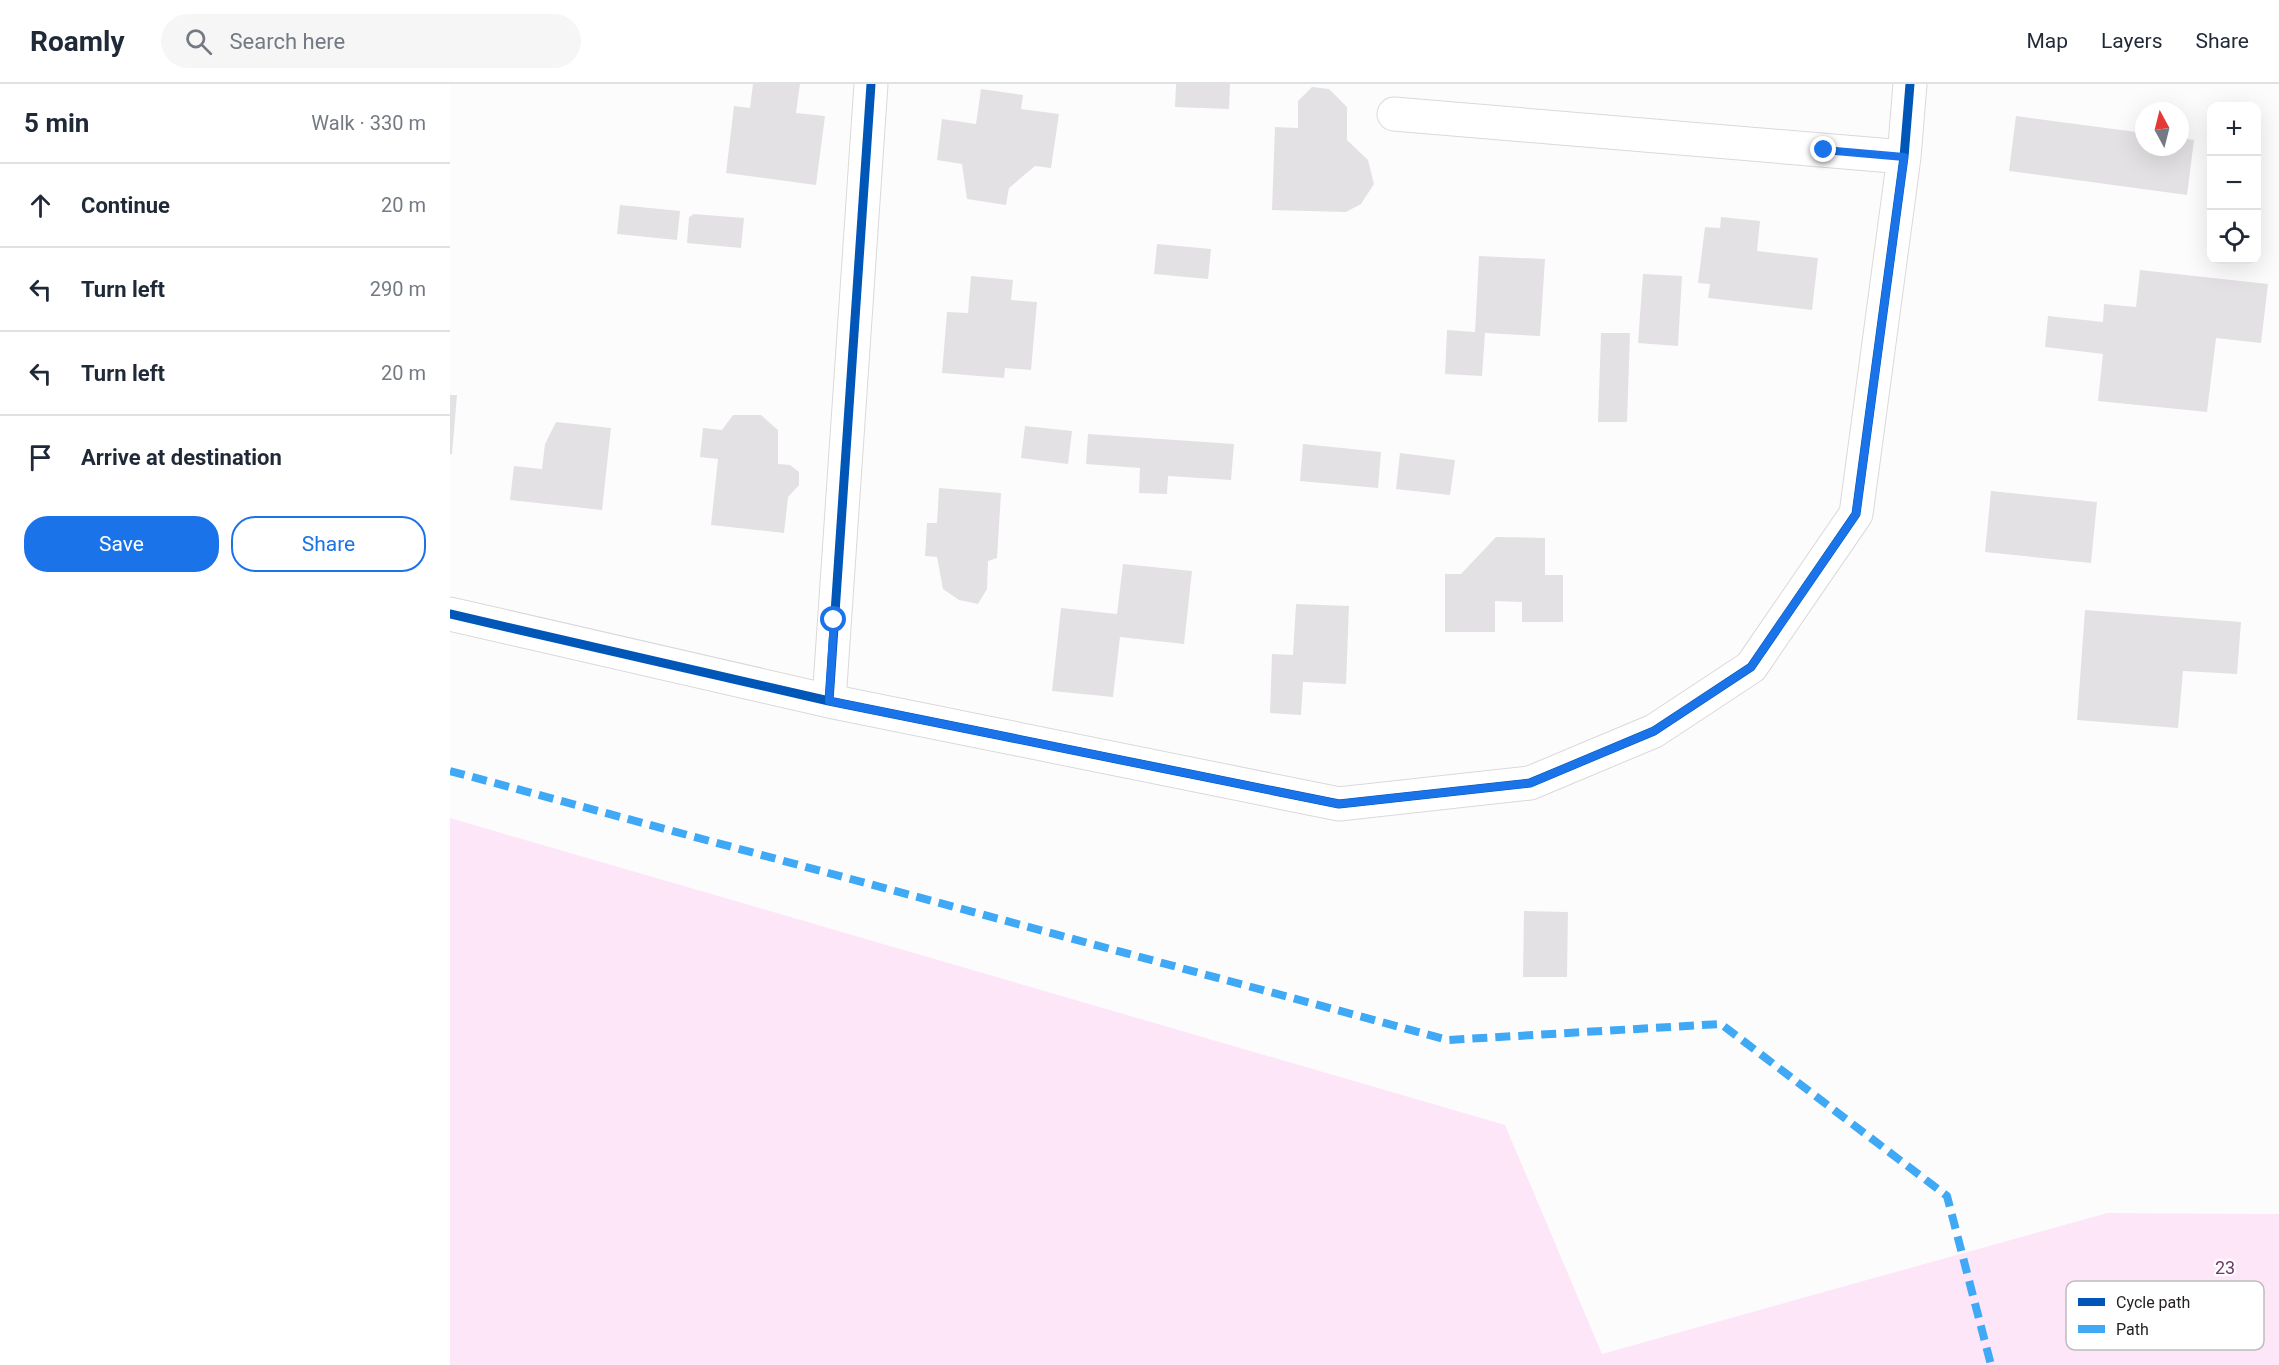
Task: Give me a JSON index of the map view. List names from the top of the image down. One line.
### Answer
{"parks":["23"],"legend":["Cycle path","Path"],"north":"top","page":{"header":"Roamly","search":"Search here","nav":["Map","Layers","Share"],"heading":["5 min","Walk · 330 m"],"map_buttons":["+","−"],"list":[["Continue","20 m"],["Turn left","290 m"],["Turn left","20 m"],"Arrive at destination"],"buttons":["Save","Share"]}}
